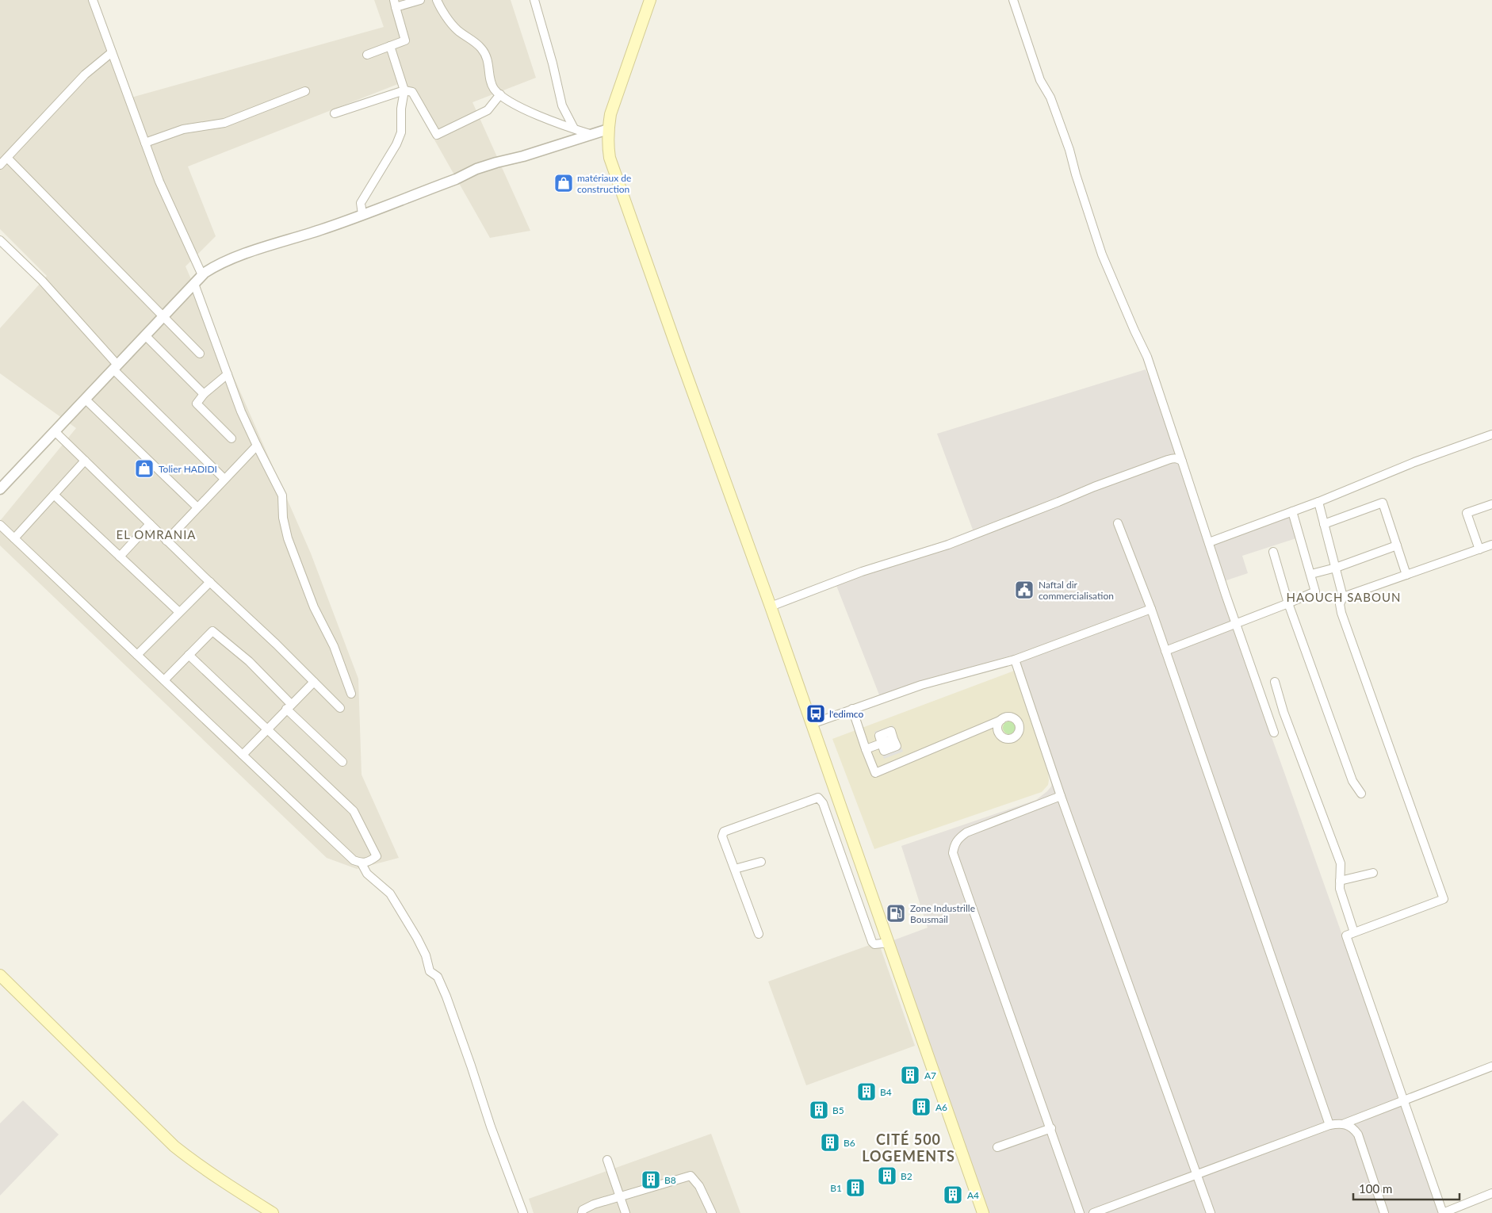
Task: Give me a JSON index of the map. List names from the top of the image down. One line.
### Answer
{"districts":["EL OMRANIA","HAOUCH SABOUN","CITÉ 500 LOGEMENTS"],"places":{"shop":["matériaux de construction","Tolier HADIDI"],"public building":["Naftal dir commercialisation"],"bus stop":["l'edimco"],"fuel station":["Zone Industrille Bousmail"],"building":["A7","B4","A6","B5","B6","B2","B8","B1","A4"]},"scale_bar":"100 m"}
